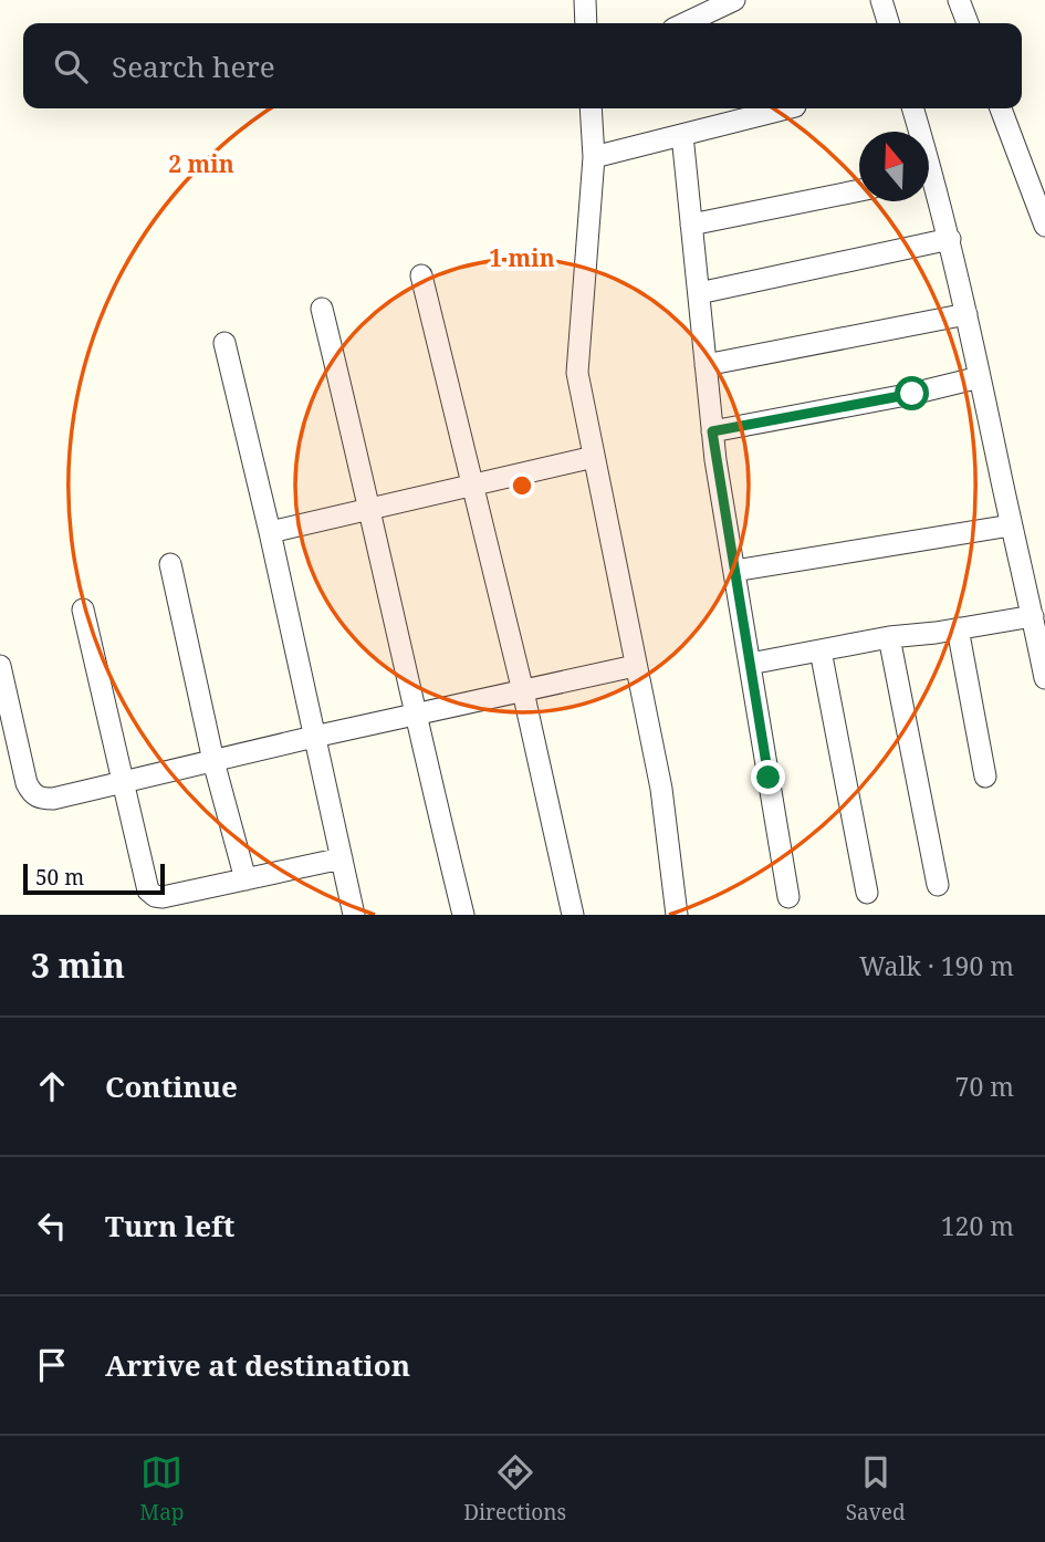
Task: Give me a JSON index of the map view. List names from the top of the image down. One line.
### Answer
{"scale_bar":"50 m","north":"top","page":{"search":"Search here","scale":"50 m","heading":["3 min","Walk · 190 m"],"list":[["Continue","70 m"],["Turn left","120 m"],"Arrive at destination"],"nav":["Map","Directions","Saved"]},"rings":["2 min","1 min"]}
